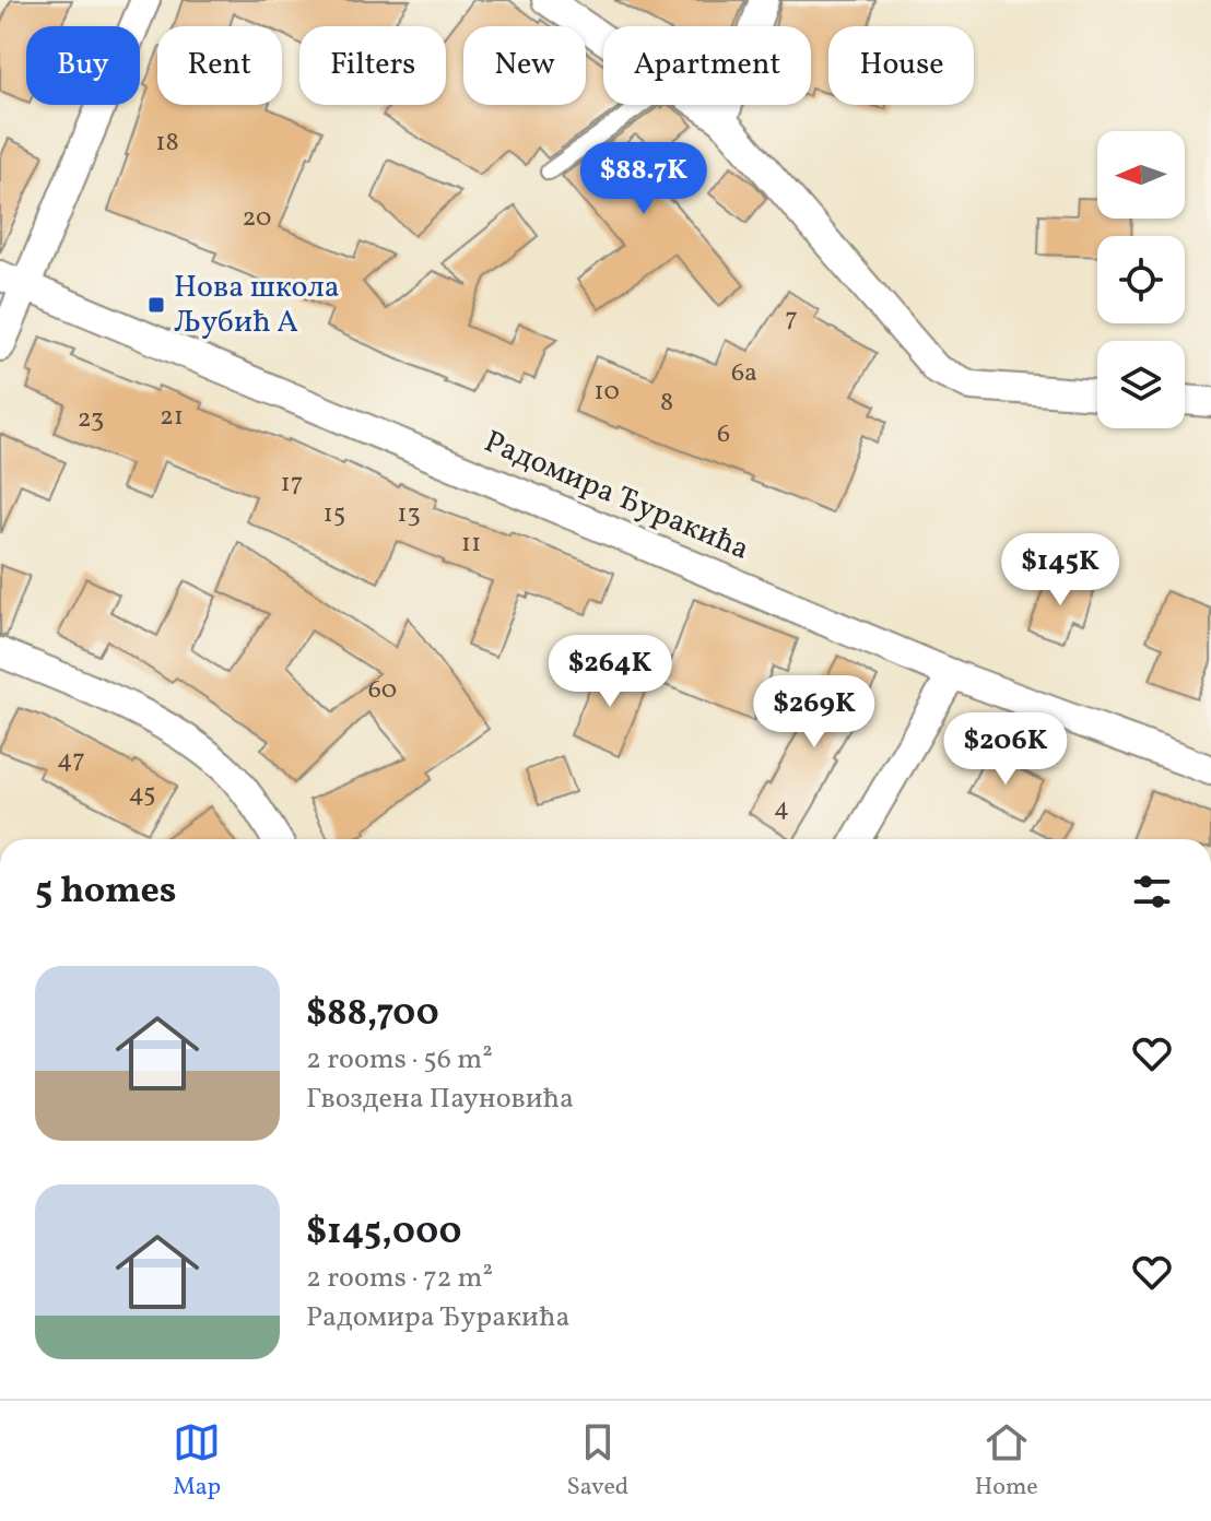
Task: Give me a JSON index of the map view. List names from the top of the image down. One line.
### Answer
{"streets":{"street":["Радомира Ђуракића"]},"places":{"transit":["Нова школа Љубић А"]},"house_numbers":["18","20","7","6a","10","8","21","23","6","17","15","13","11","60","47","45","4"],"north":"left","page":{"chip":["Buy","Rent","Filters","New","Apartment","House"],"price":["$88.7K","$145K","$264K","$269K","$206K"],"heading":"5 homes","list":[{"name":"$88,700","note":"2 rooms · 56 m² · Гвоздена Пауновића"},{"name":"$145,000","note":"2 rooms · 72 m² · Радомира Ђуракића"}],"tabs":["Map","Saved","Home"]}}
